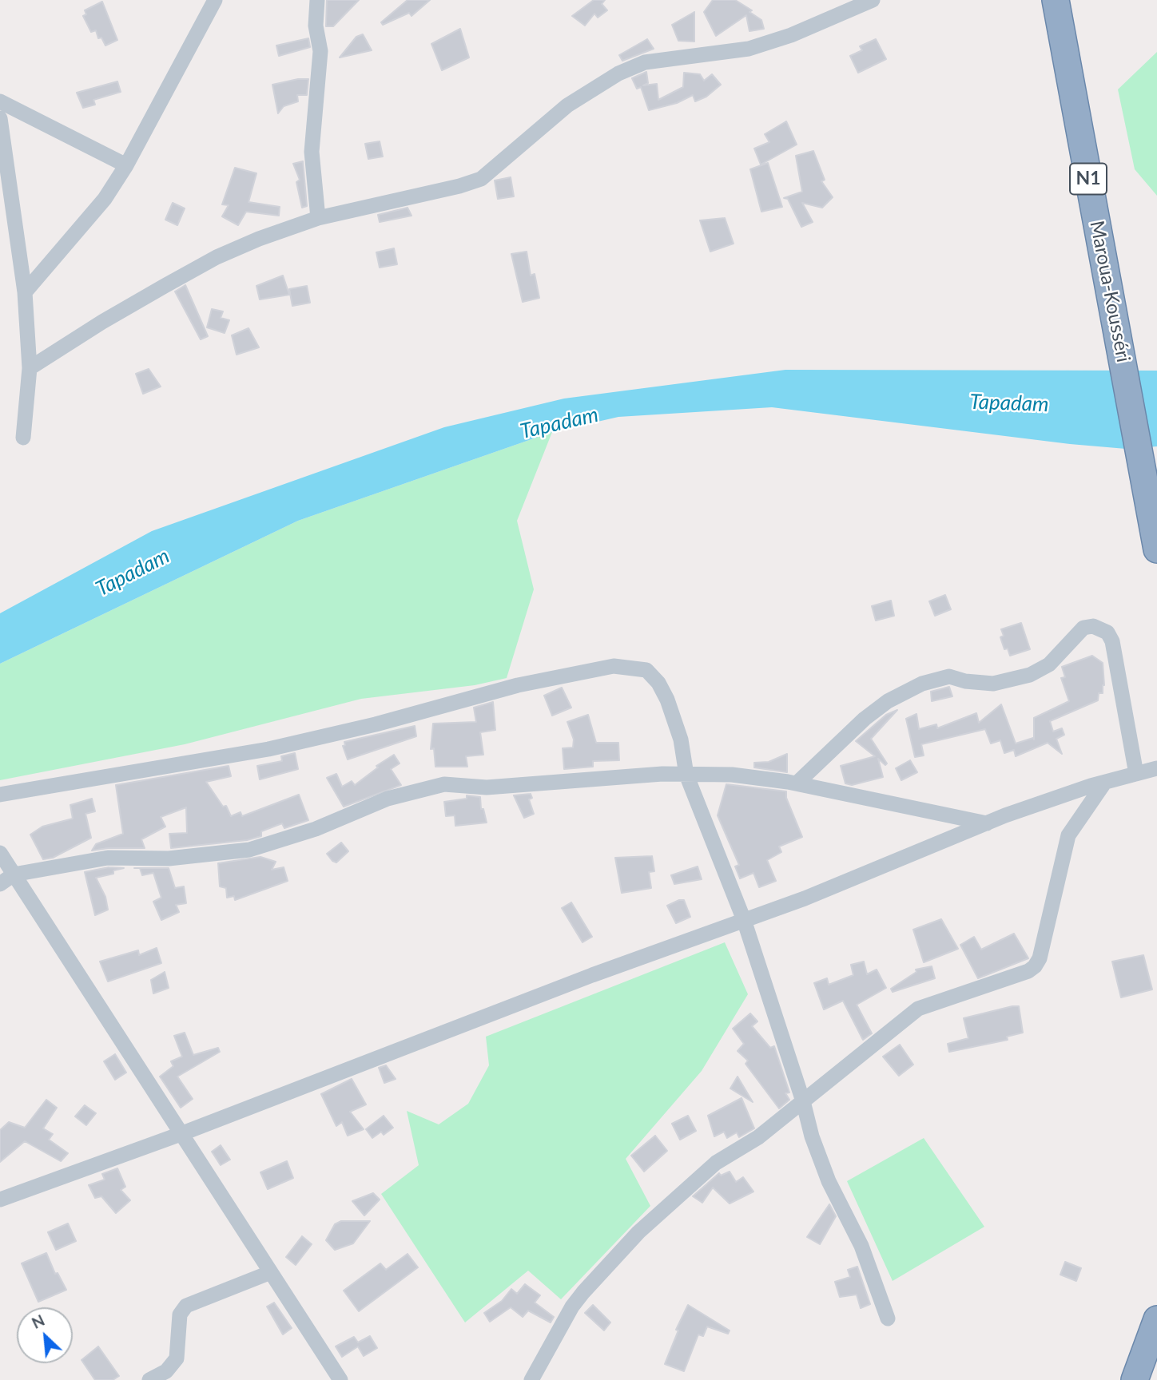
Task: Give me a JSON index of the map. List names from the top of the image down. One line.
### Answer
{"streets":{"highway":["N1","Maroua-Kousséri"]},"water":["Tapadam"],"north":"top left"}
